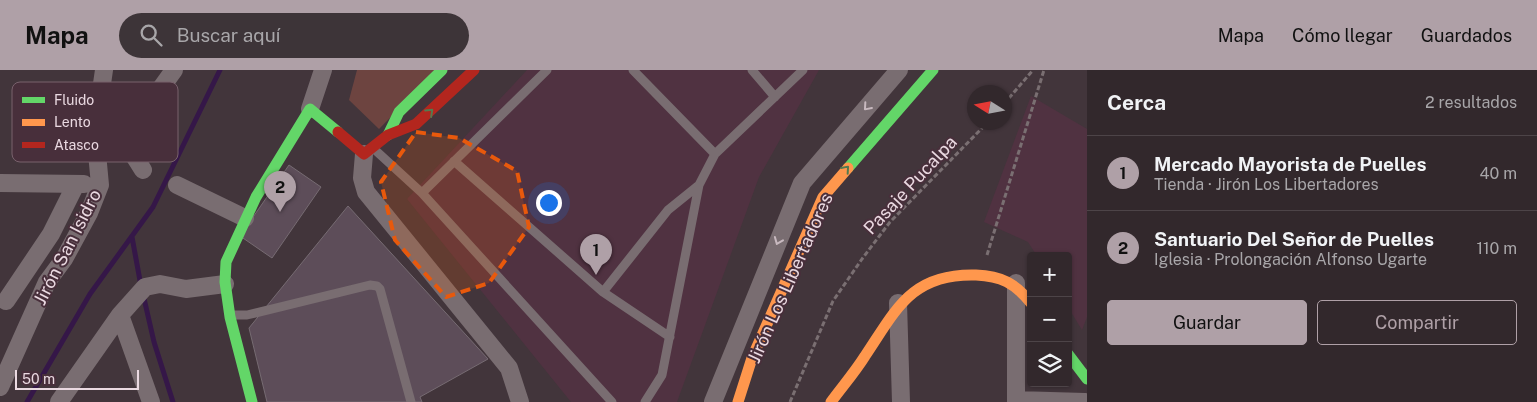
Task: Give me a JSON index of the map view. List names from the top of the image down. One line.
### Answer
{"streets":{"street":["Jirón San Isidro","Jirón Los Libertadores"],"path":["Pasaje Pucalpa"]},"legend":["Fluido","Lento","Atasco"],"scale_bar":"50 m","north":"left","page":{"header":"Mapa","search":"Buscar aquí","nav":["Mapa","Cómo llegar","Guardados"],"heading":["Cerca","2 resultados"],"list":[{"mark":"1","name":"Mercado Mayorista de Puelles","note":"Tienda · Jirón Los Libertadores","value":"40 m"},{"mark":"2","name":"Santuario Del Señor de Puelles","note":"Iglesia · Prolongación Alfonso Ugarte","value":"110 m"}],"pins":["2","1"],"map_buttons":["+","−"],"buttons":["Guardar","Compartir"],"scale":"50 m"}}
